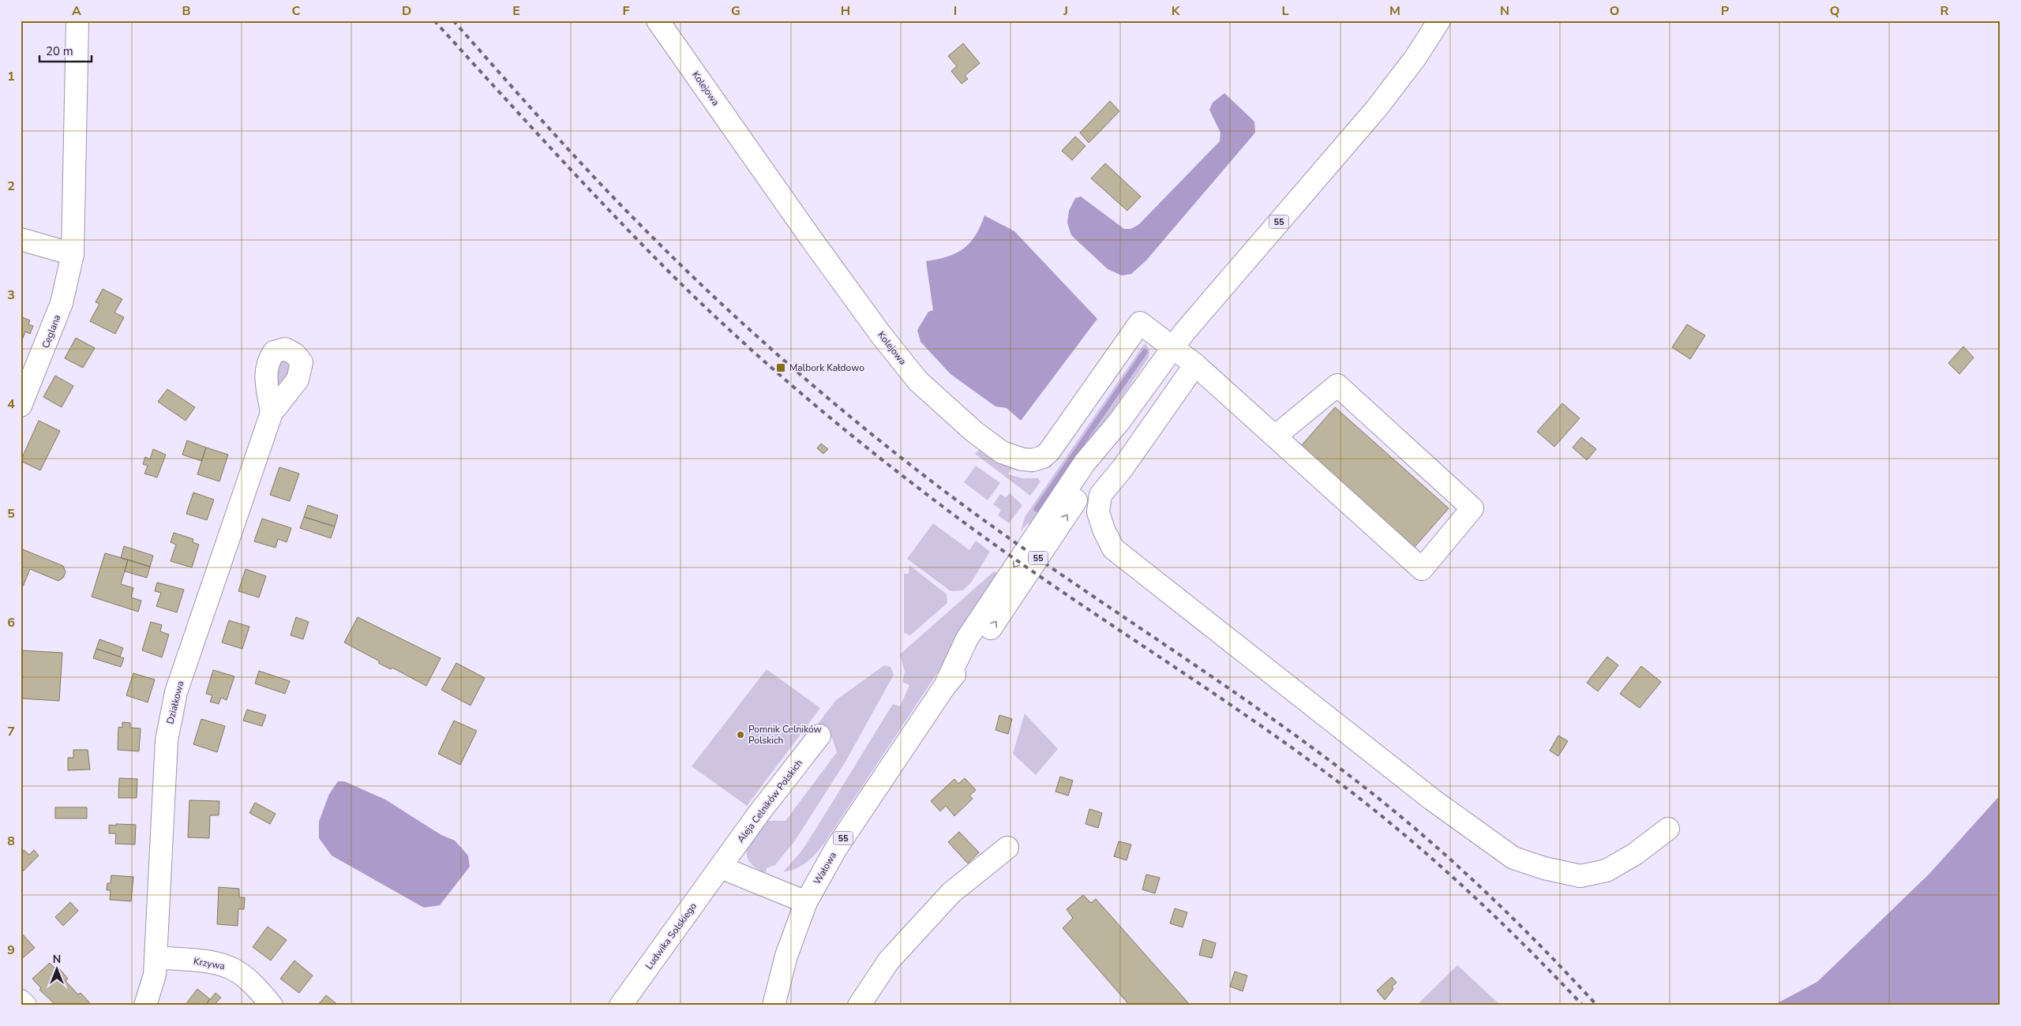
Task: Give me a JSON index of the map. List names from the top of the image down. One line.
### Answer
{"streets":{"street":["Kolejowa","55","Ceglana","Działkowa","Aleja Celników Polskich","Wałowa","Ludwika Solskiego","Krzywa"]},"crossings":[["Kolejowa","55"],["Kolejowa","Wałowa"],["55","Wałowa"],["Działkowa","Krzywa"],["Aleja Celników Polskich","Ludwika Solskiego"]],"places":{"transit":["Malbork Kałdowo"],"other":["Pomnik Celników Polskich"]},"scale_bar":"20 m","north":"top","grid":{"columns":["A","B","C","D","E","F","G","H","I","J","K","L","M","N","O","P","Q","R"],"rows":["1","2","3","4","5","6","7","8","9"]}}
